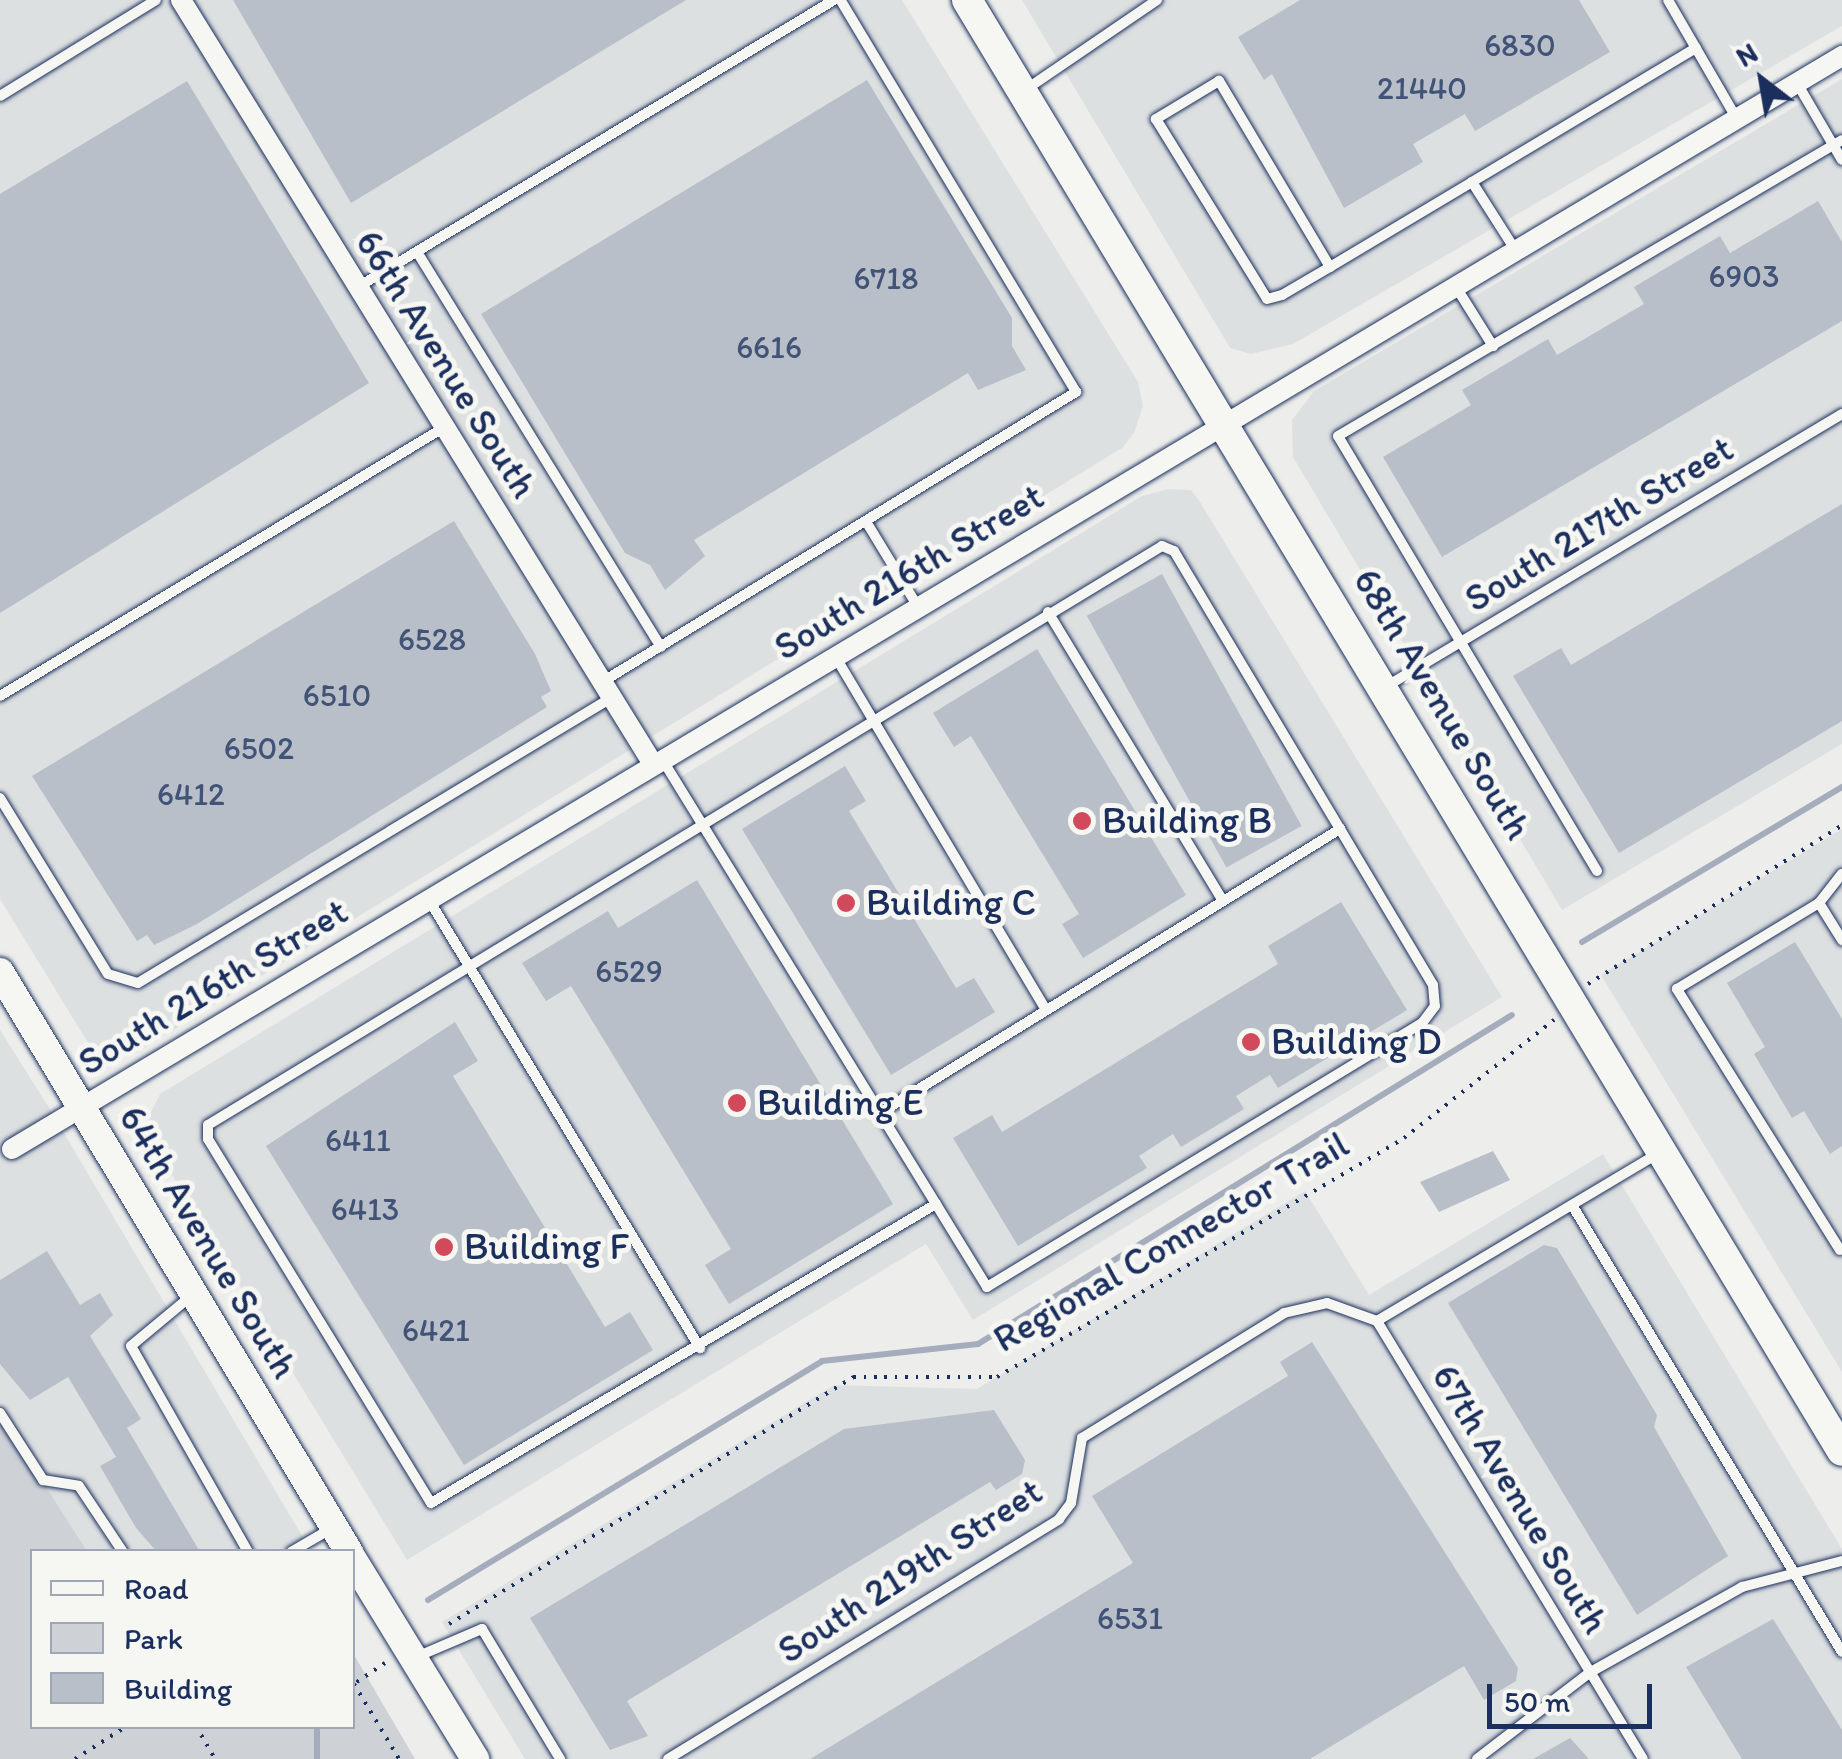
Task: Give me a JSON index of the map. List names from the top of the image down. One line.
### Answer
{"streets":{"main road":["68th Avenue South"],"street":["66th Avenue South","South 216th Street","64th Avenue South"],"lane":["South 217th Street","67th Avenue South","South 219th Street"],"path":["Regional Connector Trail"]},"crossings":[["66th Avenue South","South 216th Street"],["South 217th Street","68th Avenue South"],["South 216th Street","68th Avenue South"],["South 216th Street","64th Avenue South"],["68th Avenue South","Regional Connector Trail"],["64th Avenue South","Regional Connector Trail"],["67th Avenue South","South 219th Street"]],"places":["Building B","Building C","Building D","Building E","Building F"],"house_numbers":["6830","21440","6903","6718","6616","6528","6510","6502","6412","6529","6411","6413","6421","6531"],"legend":["Road","Park","Building"],"scale_bar":"50 m","north":"top left"}
